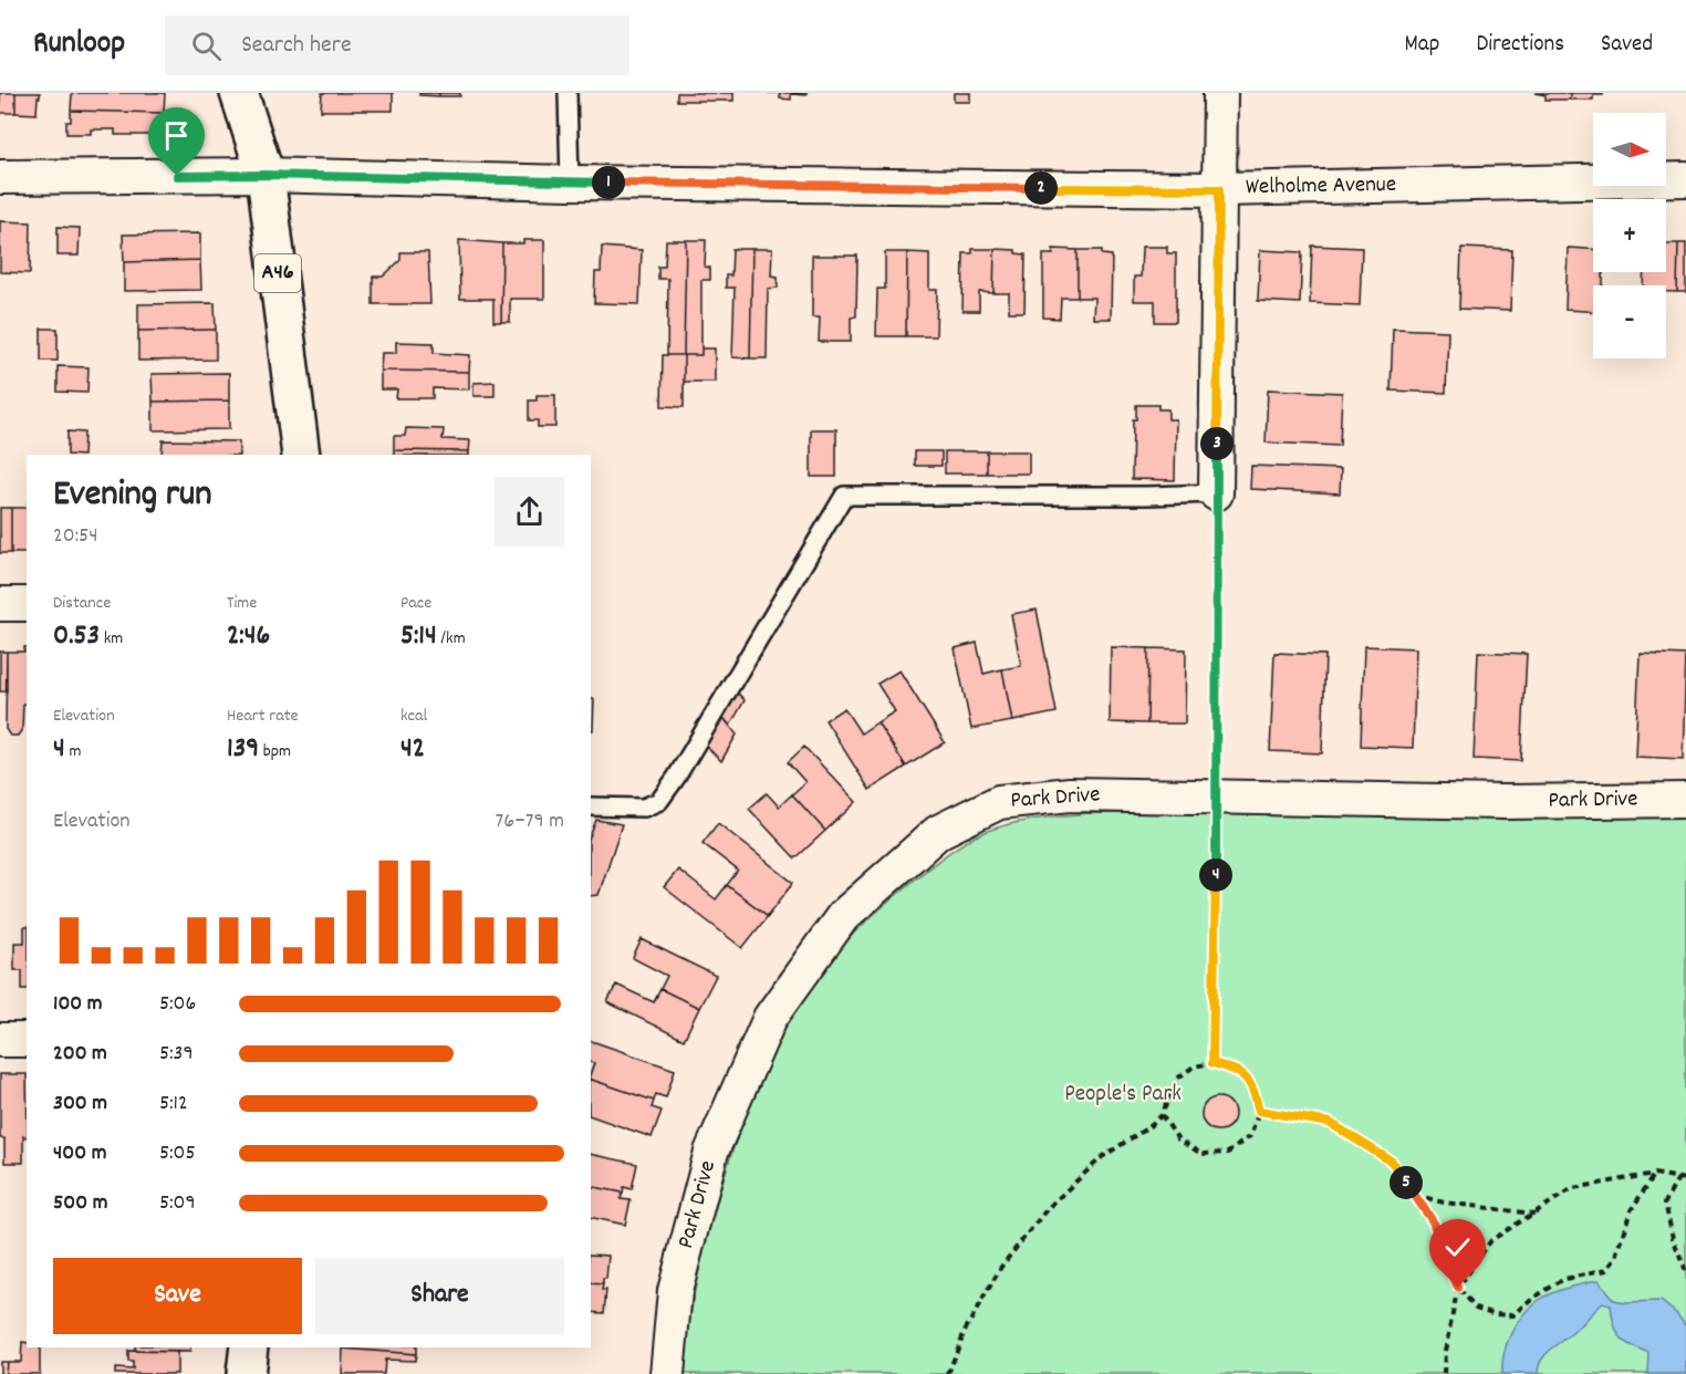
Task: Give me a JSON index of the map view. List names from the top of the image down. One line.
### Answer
{"streets":{"highway":["A46"],"street":["Welholme Avenue","Park Drive"]},"crossings":[["Welholme Avenue","A46"]],"parks":["People's Park"],"north":"right","page":{"header":"Runloop","search":"Search here","nav":["Map","Directions","Saved"],"map_buttons":["+","−"],"pins":["1","2","3","4","5"],"heading":["Evening run","20:54"],"stats":[["Distance","0.53 km"],["Time","2:46"],["Pace","5:14 /km"],["Elevation","4 m"],["Heart rate","139 bpm"],["kcal","42"]],"chart":["Elevation","76–79 m"],"list":[{"name":"100 m","note":"5:06"},{"name":"200 m","note":"5:39"},{"name":"300 m","note":"5:12"},{"name":"400 m","note":"5:05"},{"name":"500 m","note":"5:09"}],"buttons":["Save","Share"]}}
